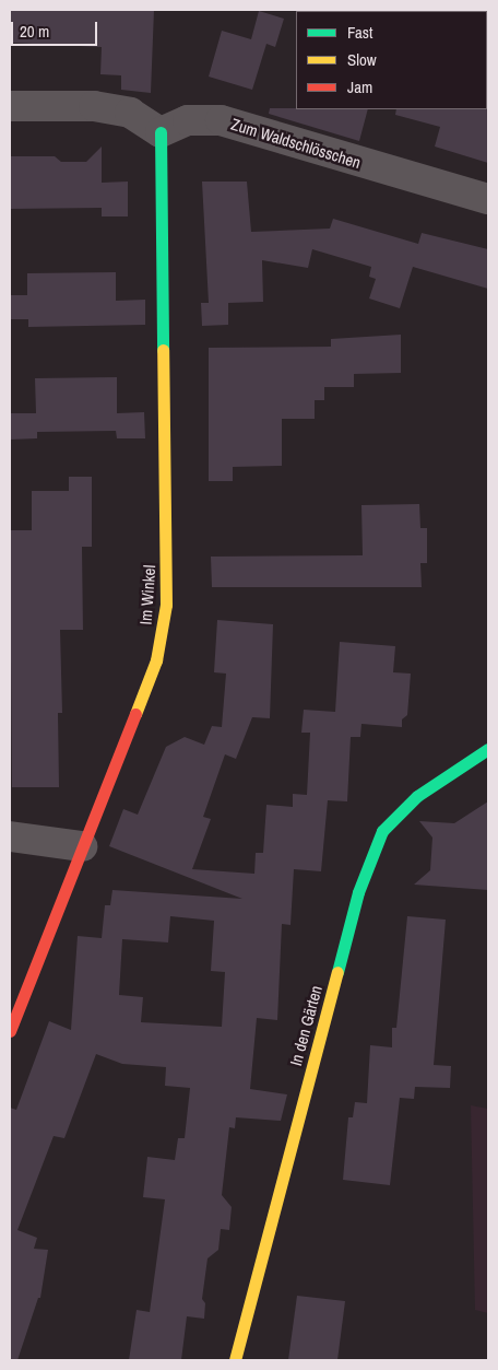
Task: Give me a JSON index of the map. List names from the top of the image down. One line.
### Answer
{"streets":{"street":["Zum Waldschlösschen","Im Winkel","In den Gärten"]},"crossings":[["Zum Waldschlösschen","Im Winkel"]],"legend":["Fast","Slow","Jam"],"scale_bar":"20 m"}
